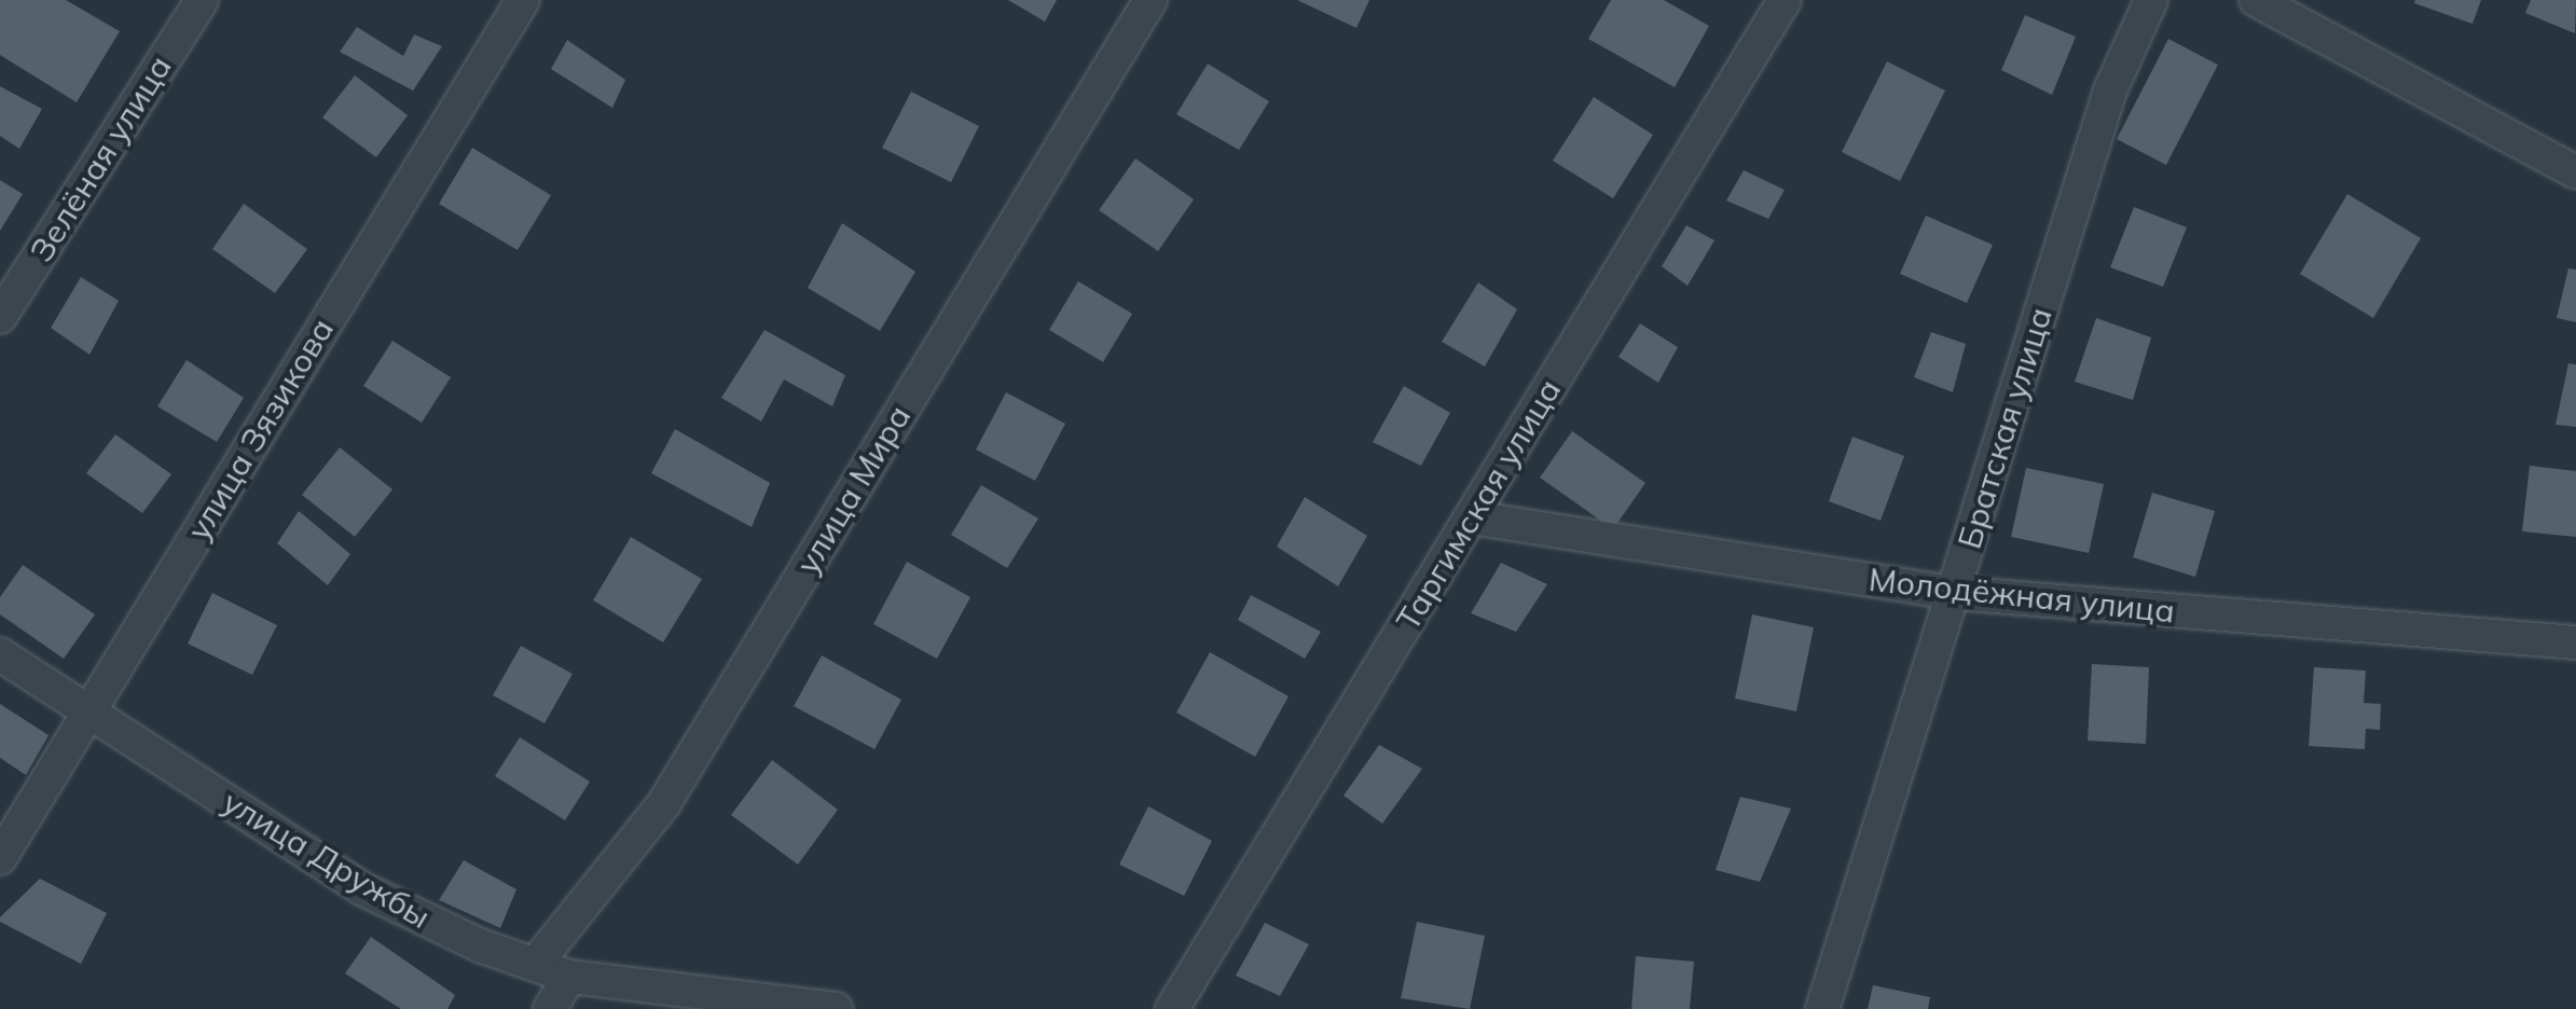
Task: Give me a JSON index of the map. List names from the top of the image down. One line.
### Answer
{"streets":{"street":["Зелёная улица","Братская улица","улица Зязикова","улица Мира","Таргимская улица","Молодёжная улица","улица Дружбы"]},"crossings":[["Братская улица","Молодёжная улица"],["улица Зязикова","улица Дружбы"],["улица Мира","улица Дружбы"],["Таргимская улица","Молодёжная улица"]]}
